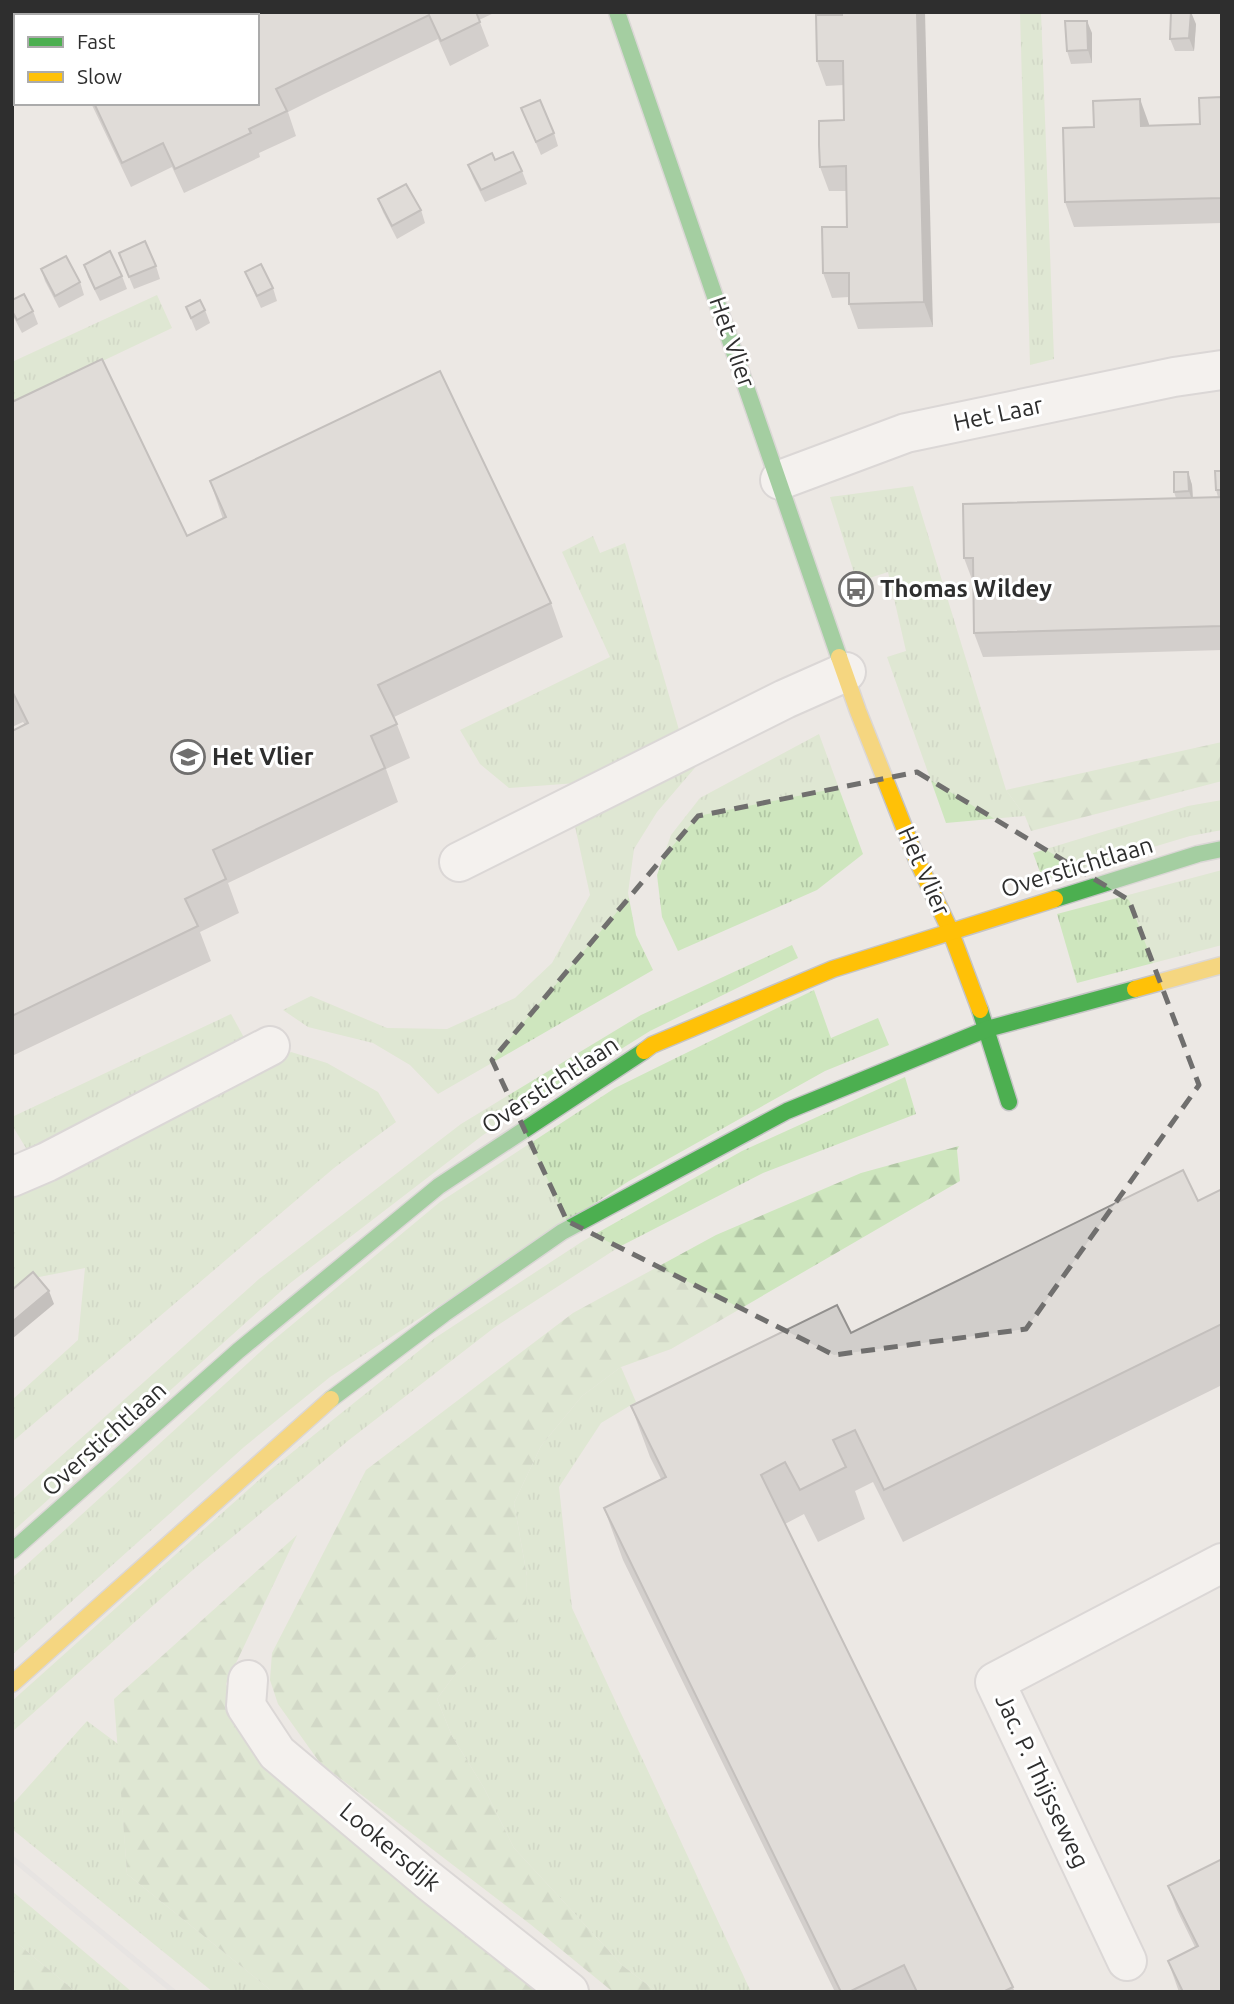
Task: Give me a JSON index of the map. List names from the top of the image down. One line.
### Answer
{"streets":{"main road":["Het Vlier","Overstichtlaan"],"street":["Het Laar","Jac. P. Thijsseweg","Lookersdijk"]},"crossings":[["Het Vlier","Het Laar"],["Het Vlier","Overstichtlaan"]],"places":{"bus stop":["Thomas Wildey"],"school or university":["Het Vlier"]},"legend":["Fast","Slow"]}
